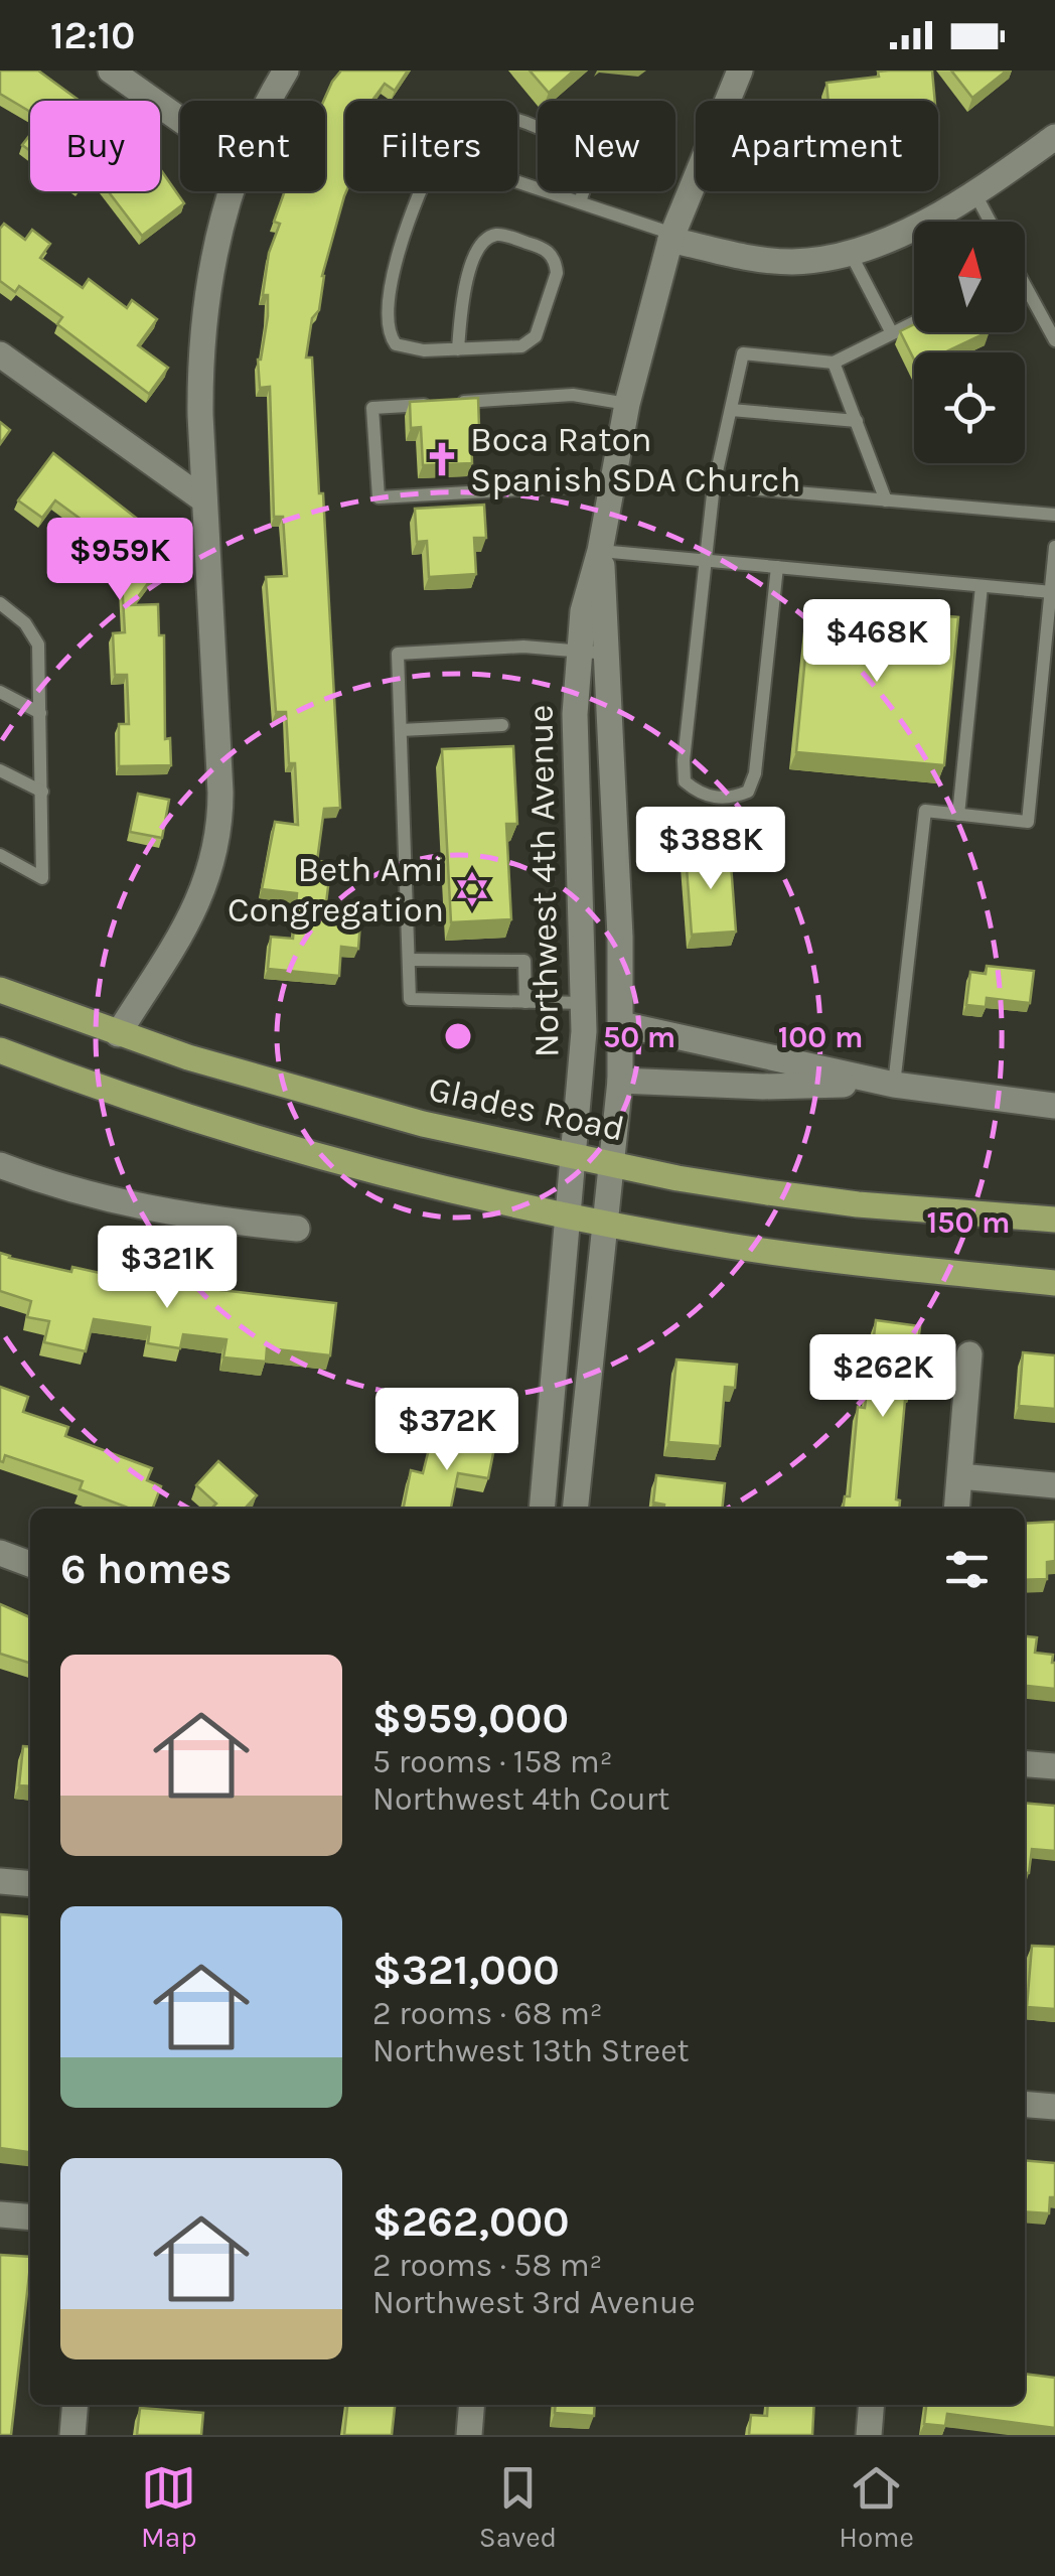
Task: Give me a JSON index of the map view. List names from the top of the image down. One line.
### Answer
{"streets":{"main road":["Glades Road"],"street":["Northwest 4th Avenue"]},"crossings":[["Northwest 4th Avenue","Glades Road"]],"places":{"church":["Boca Raton Spanish SDA Church"],"synagogue":["Beth Ami Congregation"]},"north":"top","page":{"status":"12:10","chip":["Buy","Rent","Filters","New","Apartment"],"price":["$959K","$468K","$388K","$321K","$262K","$372K"],"heading":"6 homes","list":[{"name":"$959,000","note":"5 rooms · 158 m² · Northwest 4th Court"},{"name":"$321,000","note":"2 rooms · 68 m² · Northwest 13th Street"},{"name":"$262,000","note":"2 rooms · 58 m² · Northwest 3rd Avenue"}],"tabs":["Map","Saved","Home"]},"rings":["50 m","100 m","150 m"]}
